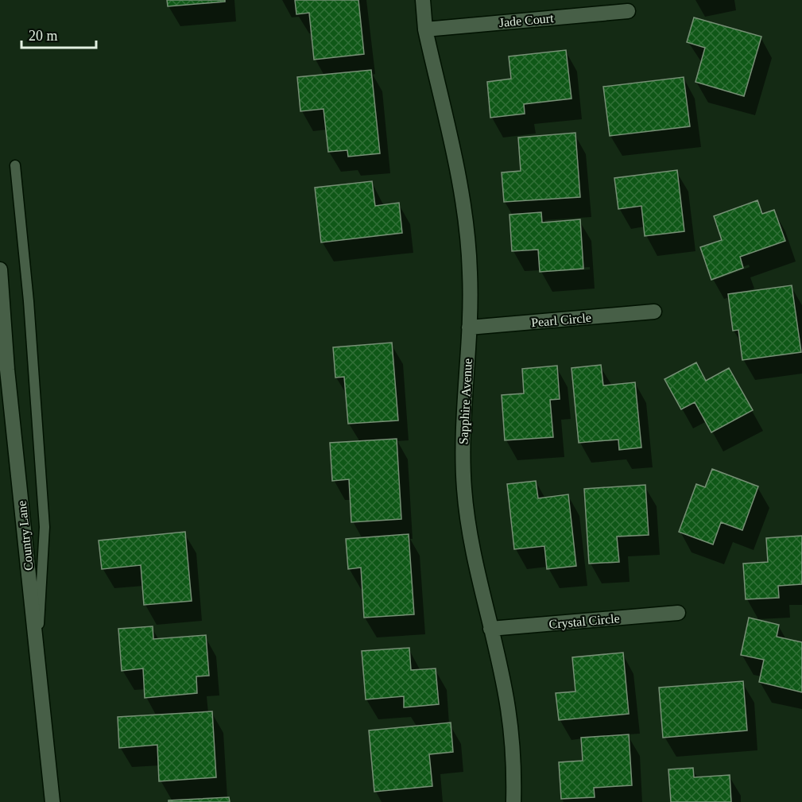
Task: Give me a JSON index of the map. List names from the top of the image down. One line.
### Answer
{"streets":{"street":["Jade Court","Pearl Circle","Sapphire Avenue","Country Lane","Crystal Circle"]},"crossings":[["Jade Court","Sapphire Avenue"],["Pearl Circle","Sapphire Avenue"],["Sapphire Avenue","Crystal Circle"]],"scale_bar":"20 m"}
